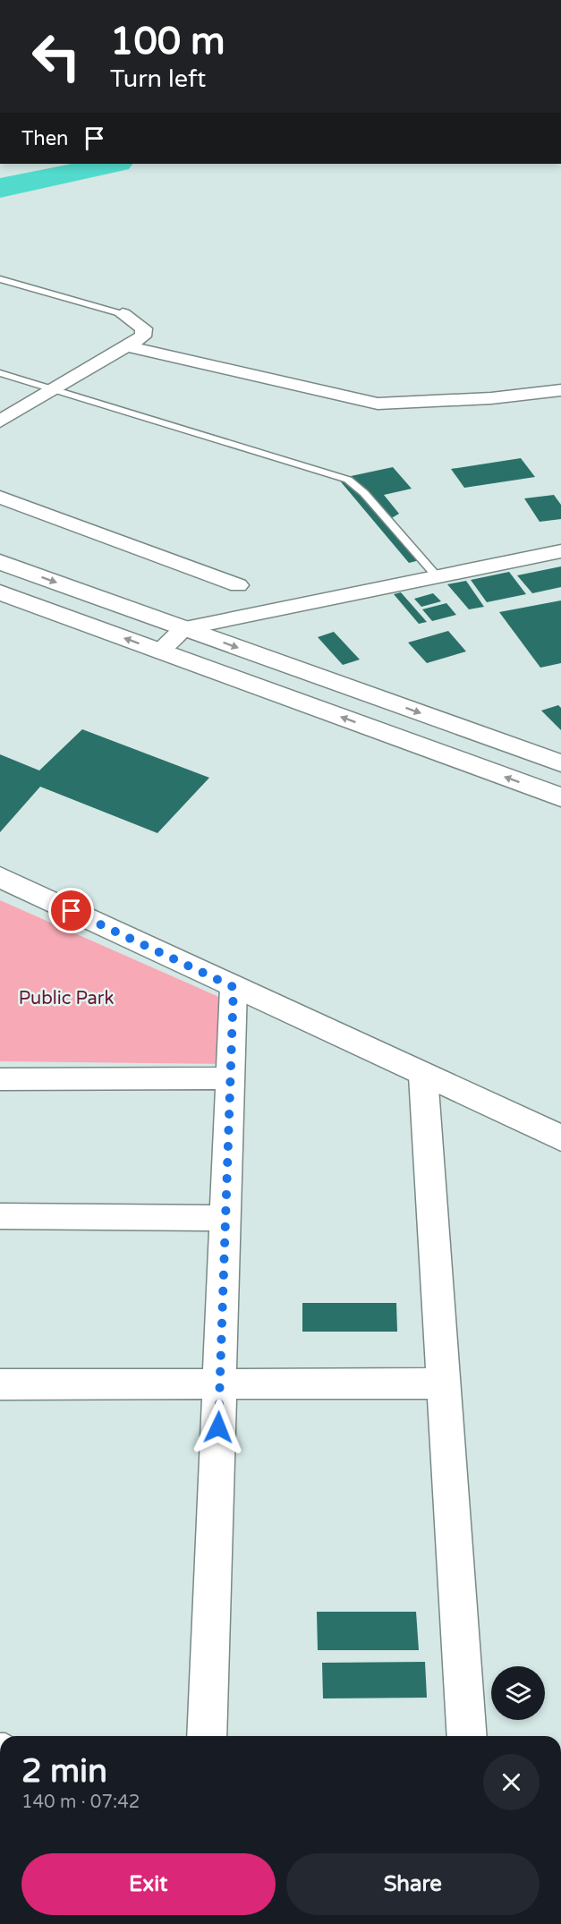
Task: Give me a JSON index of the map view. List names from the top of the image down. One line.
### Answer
{"parks":["Public Park"],"page":{"turn":["100 m","Turn left"],"then":"Then","heading":["2 min","140 m · 07:42"],"buttons":["Exit","Share"]}}
